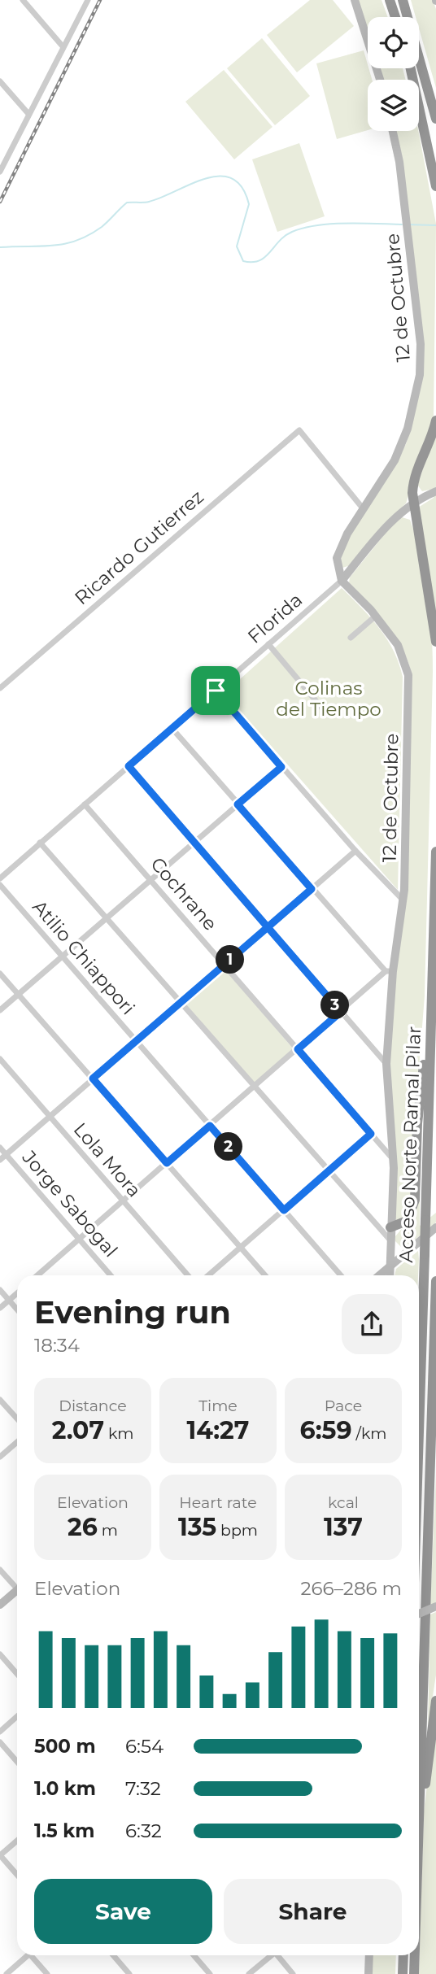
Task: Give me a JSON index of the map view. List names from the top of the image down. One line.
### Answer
{"streets":{"highway":["Acceso Norte Ramal Pilar"],"street":["12 de Octubre","Ricardo Gutierrez","Florida","Cochrane","Atilio Chiappori","Lola Mora","Jorge Sabogal"]},"crossings":[["12 de Octubre","Ricardo Gutierrez"],["12 de Octubre","Florida"],["12 de Octubre","Cochrane"],["Florida","Cochrane"]],"parks":["Colinas del Tiempo"],"page":{"pins":["1","3","2"],"heading":["Evening run","18:34"],"stats":[["Distance","2.07 km"],["Time","14:27"],["Pace","6:59 /km"],["Elevation","26 m"],["Heart rate","135 bpm"],["kcal","137"]],"chart":["Elevation","266–286 m"],"list":[{"name":"500 m","note":"6:54"},{"name":"1.0 km","note":"7:32"},{"name":"1.5 km","note":"6:32"}],"buttons":["Save","Share"]}}
